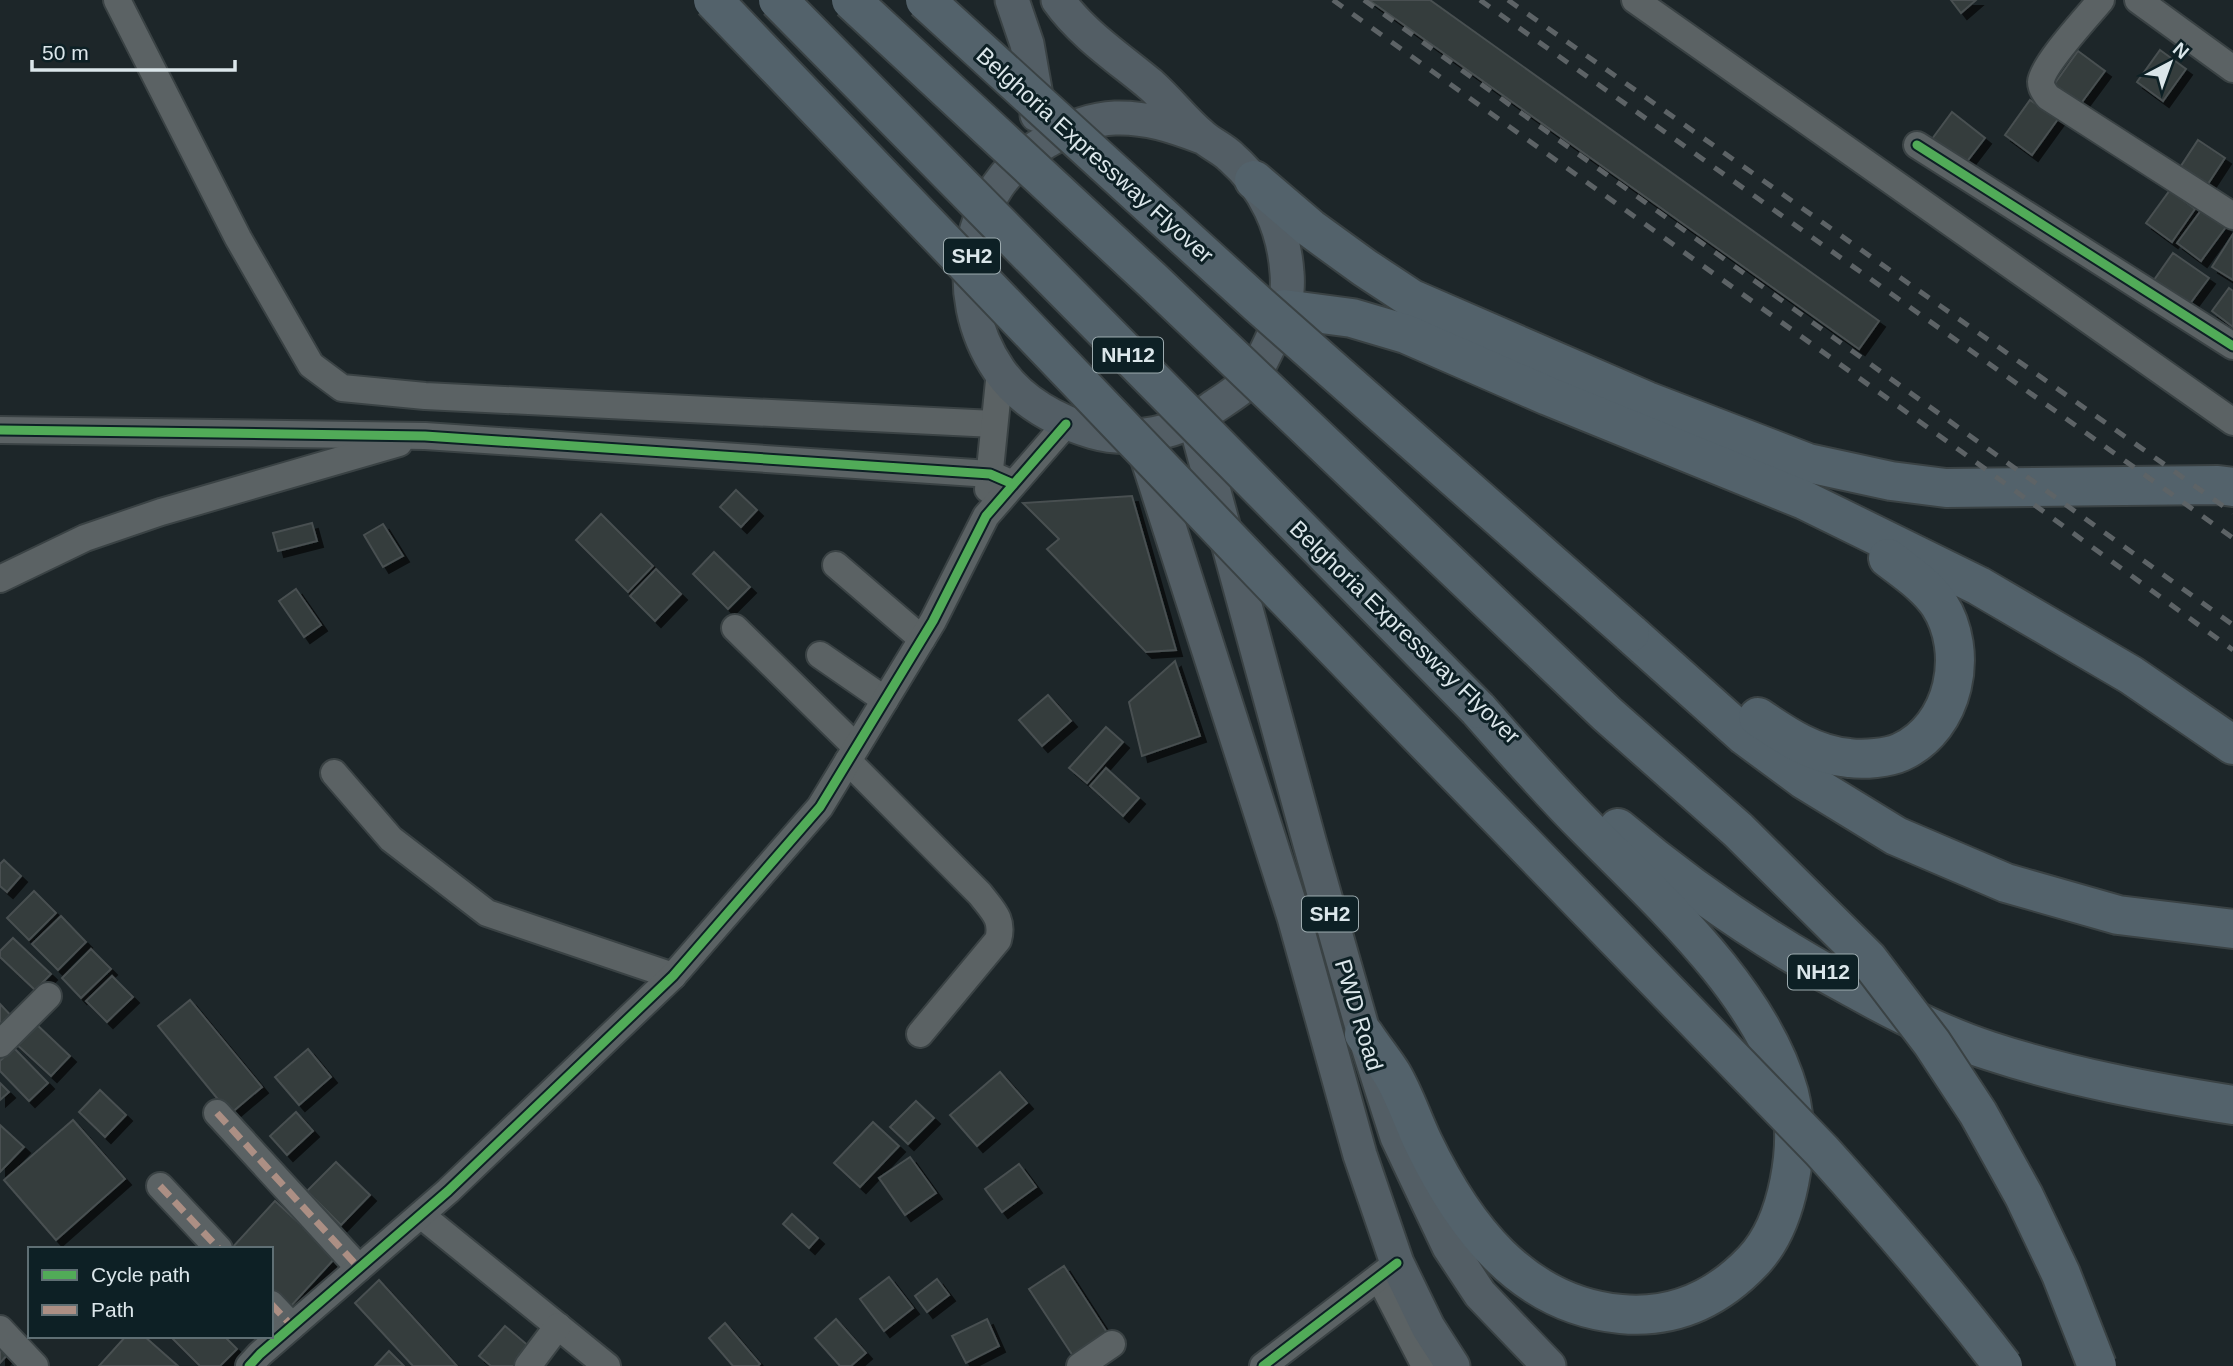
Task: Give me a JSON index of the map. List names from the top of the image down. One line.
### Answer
{"streets":{"highway":["Belghoria Expressway Flyover","NH12"],"main road":["SH2","PWD Road"]},"crossings":[["SH2","PWD Road"]],"legend":["Cycle path","Path"],"scale_bar":"50 m","north":"top right"}
